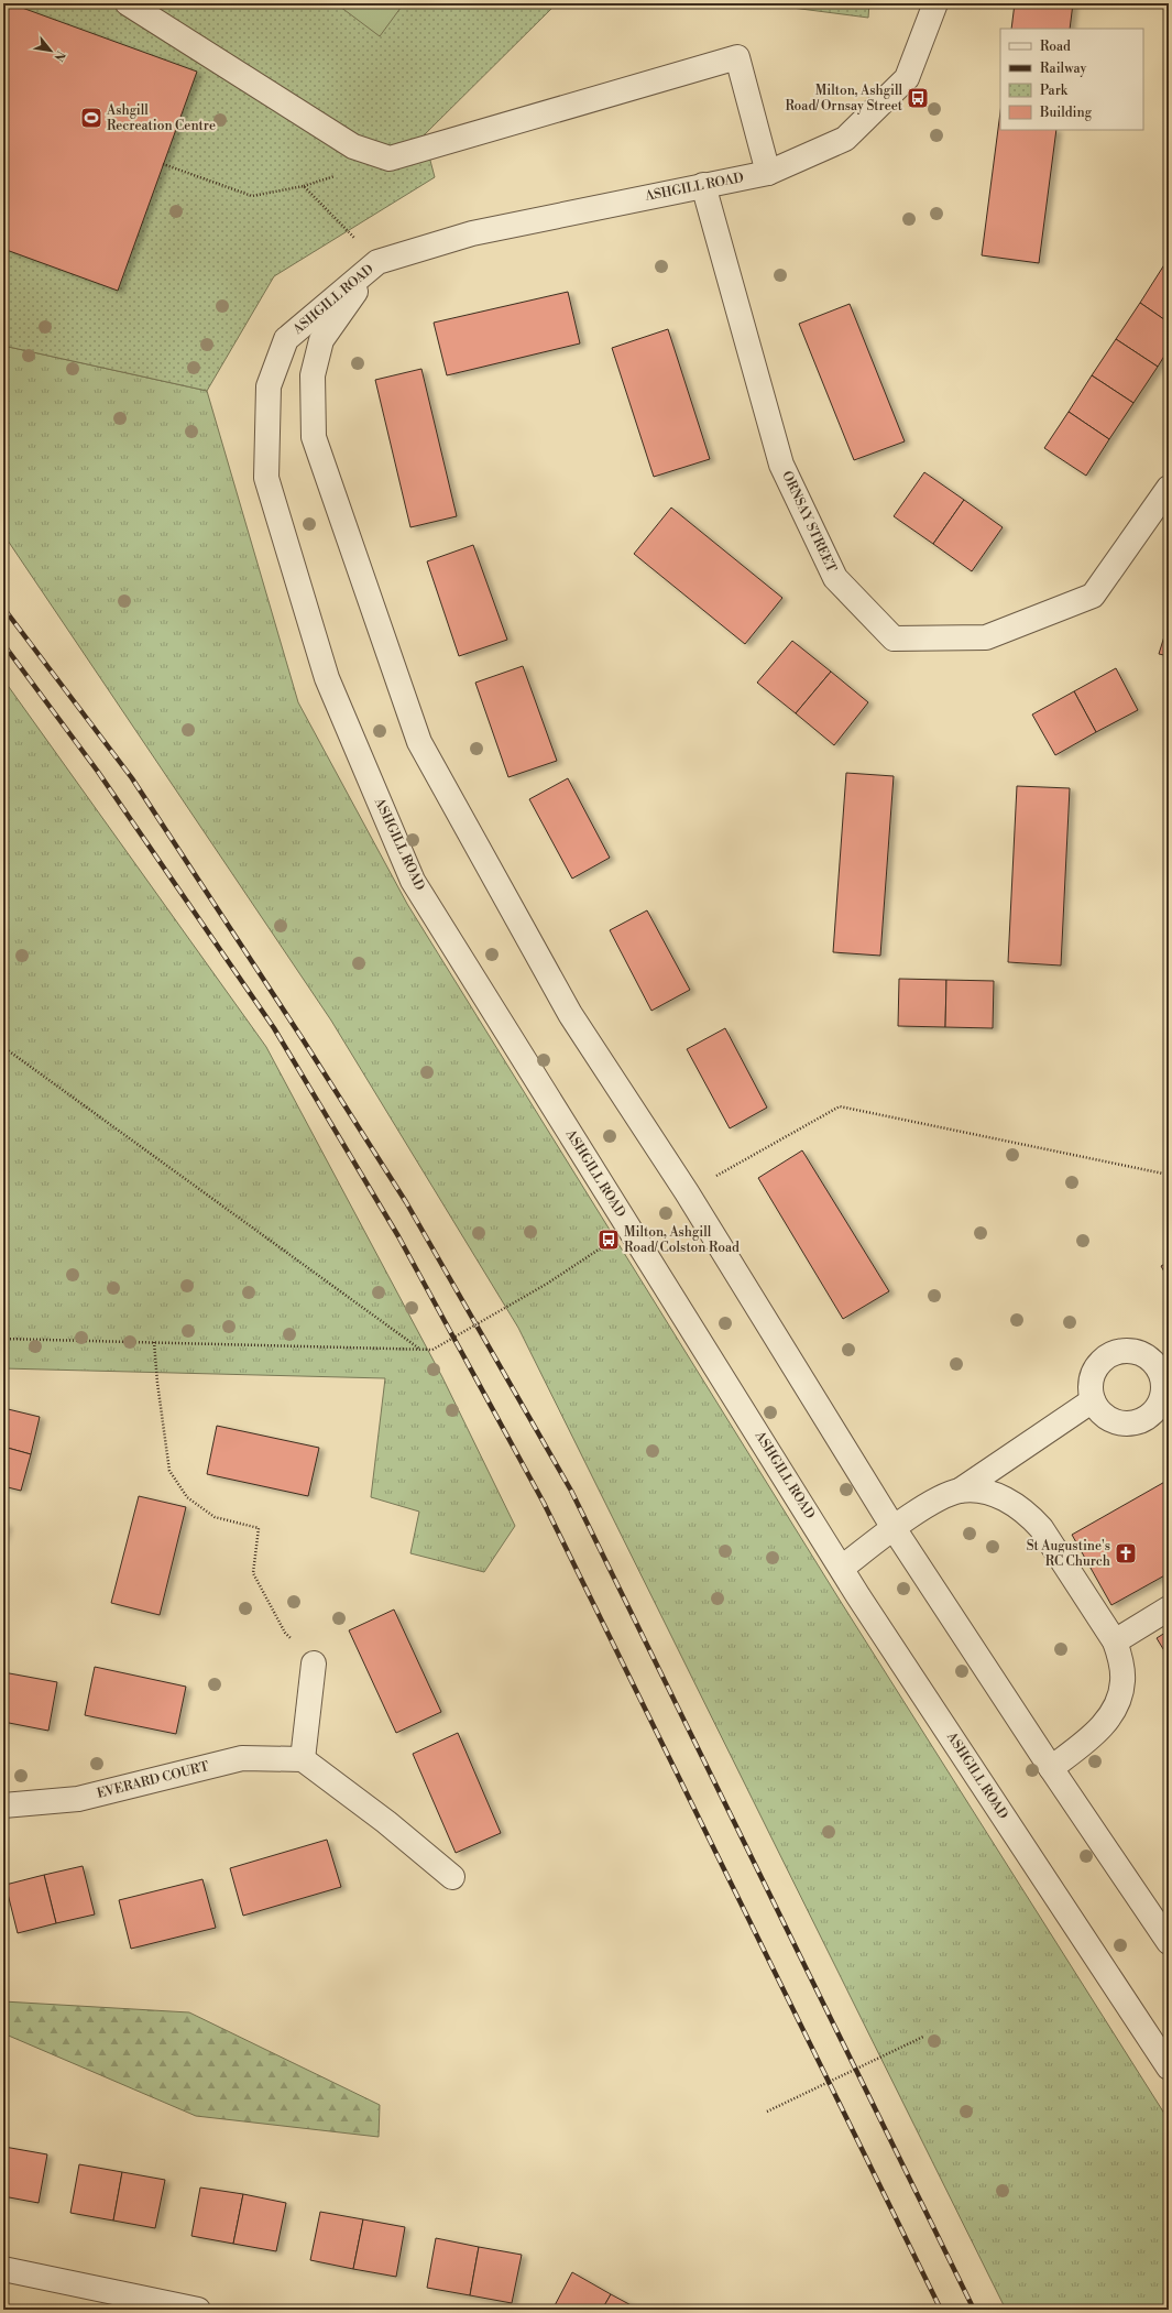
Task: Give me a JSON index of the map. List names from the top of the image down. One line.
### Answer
{"streets":{"street":["ASHGILL ROAD","ORNSAY STREET","EVERARD COURT"]},"crossings":[["ASHGILL ROAD","ORNSAY STREET"]],"places":{"bus stop":["Milton, Ashgill Road/ Ornsay Street","Milton, Ashgill Road/ Colston Road"],"sports":["Ashgill Recreation Centre"],"church":["St Augustine's RC Church"]},"legend":["Road","Railway","Park","Building"],"north":"bottom right"}
